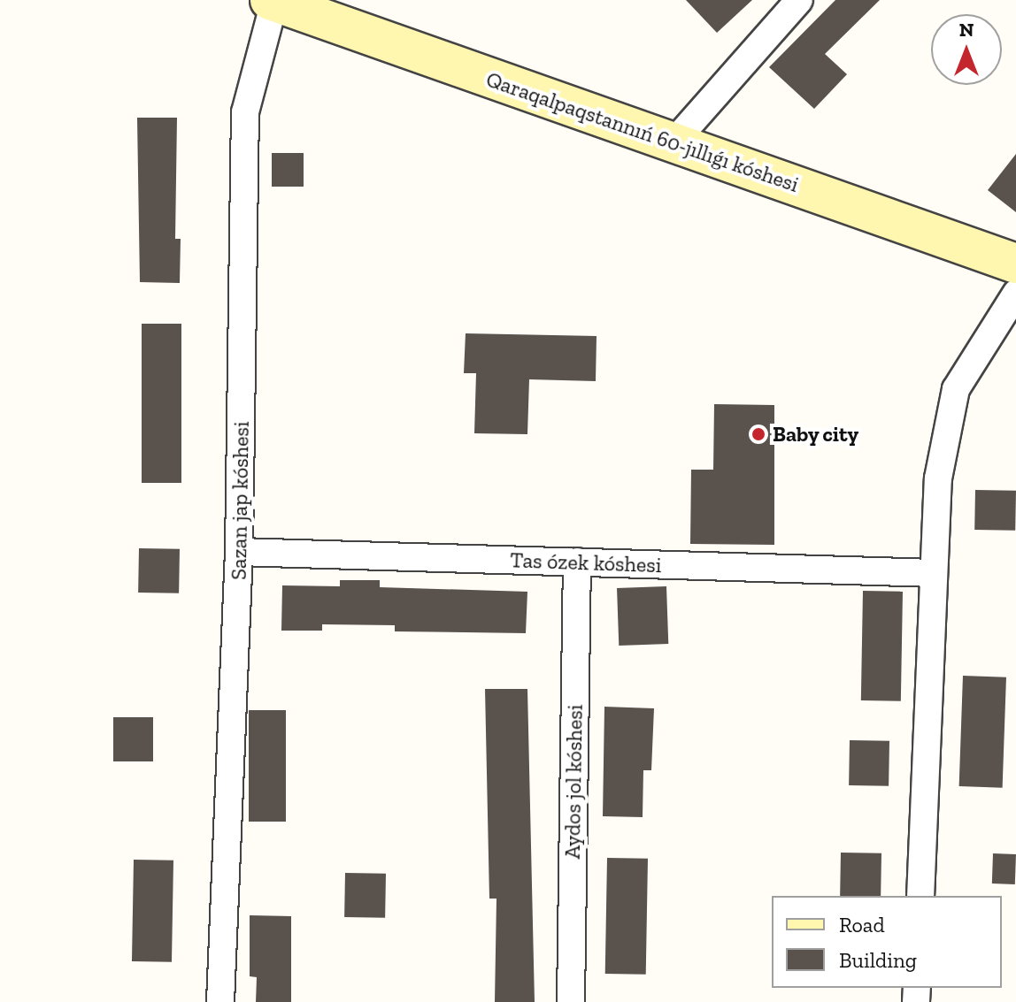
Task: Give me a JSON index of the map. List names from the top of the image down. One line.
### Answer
{"streets":{"street":["Qaraqalpaqstannıń 60-jıllıǵı kóshesi","Sazan jap kóshesi","Tas ózek kóshesi","Aydos jol kóshesi"]},"crossings":[["Qaraqalpaqstannıń 60-jıllıǵı kóshesi","Sazan jap kóshesi"],["Sazan jap kóshesi","Tas ózek kóshesi"],["Tas ózek kóshesi","Aydos jol kóshesi"]],"places":["Baby city"],"legend":["Road","Building"],"north":"top"}
